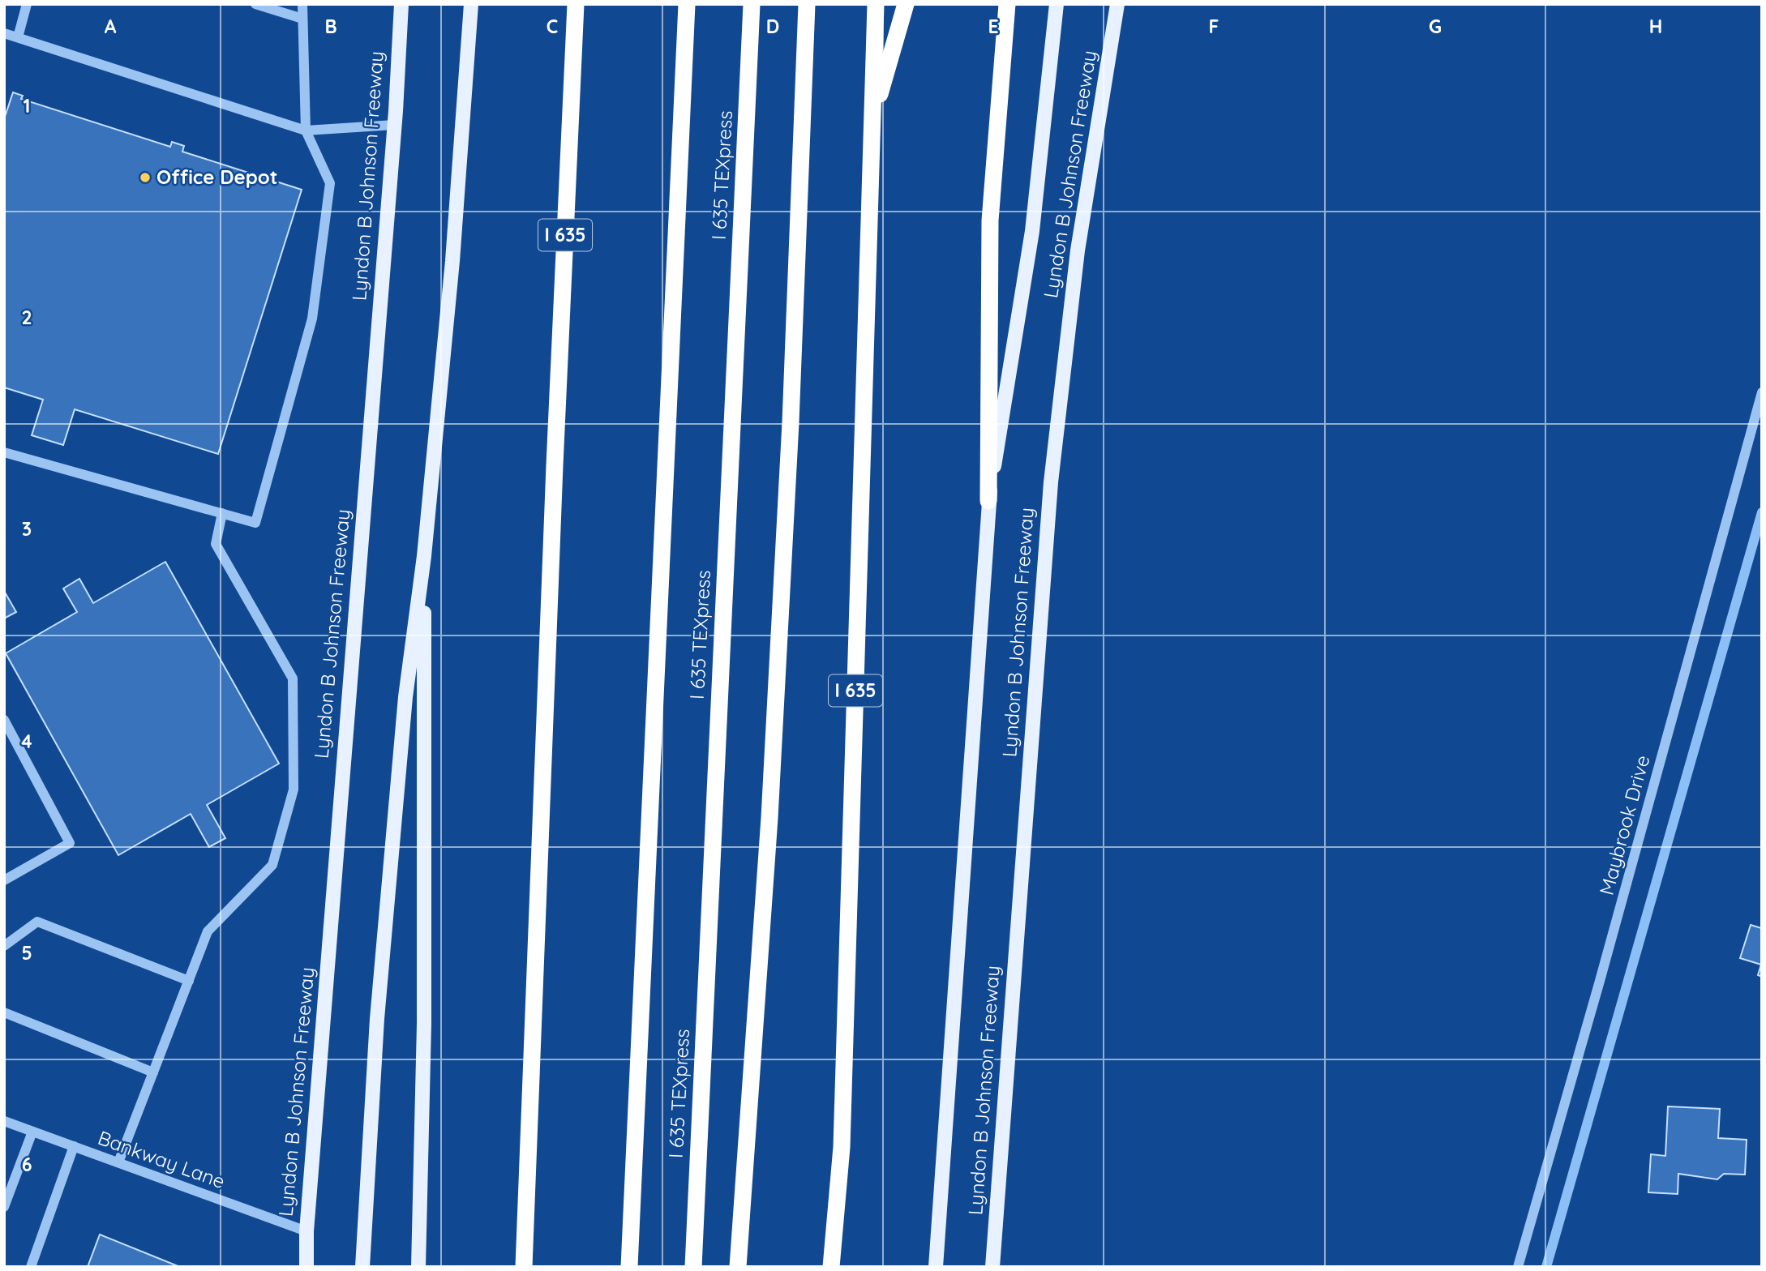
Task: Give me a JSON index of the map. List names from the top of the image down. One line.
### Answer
{"streets":{"highway":["I 635 TEXpress","I 635"],"main road":["Lyndon B Johnson Freeway"],"street":["Maybrook Drive","Bankway Lane"]},"crossings":[["Lyndon B Johnson Freeway","Bankway Lane"]],"places":["Office Depot"],"grid":{"columns":["A","B","C","D","E","F","G","H"],"rows":["1","2","3","4","5","6"]}}
